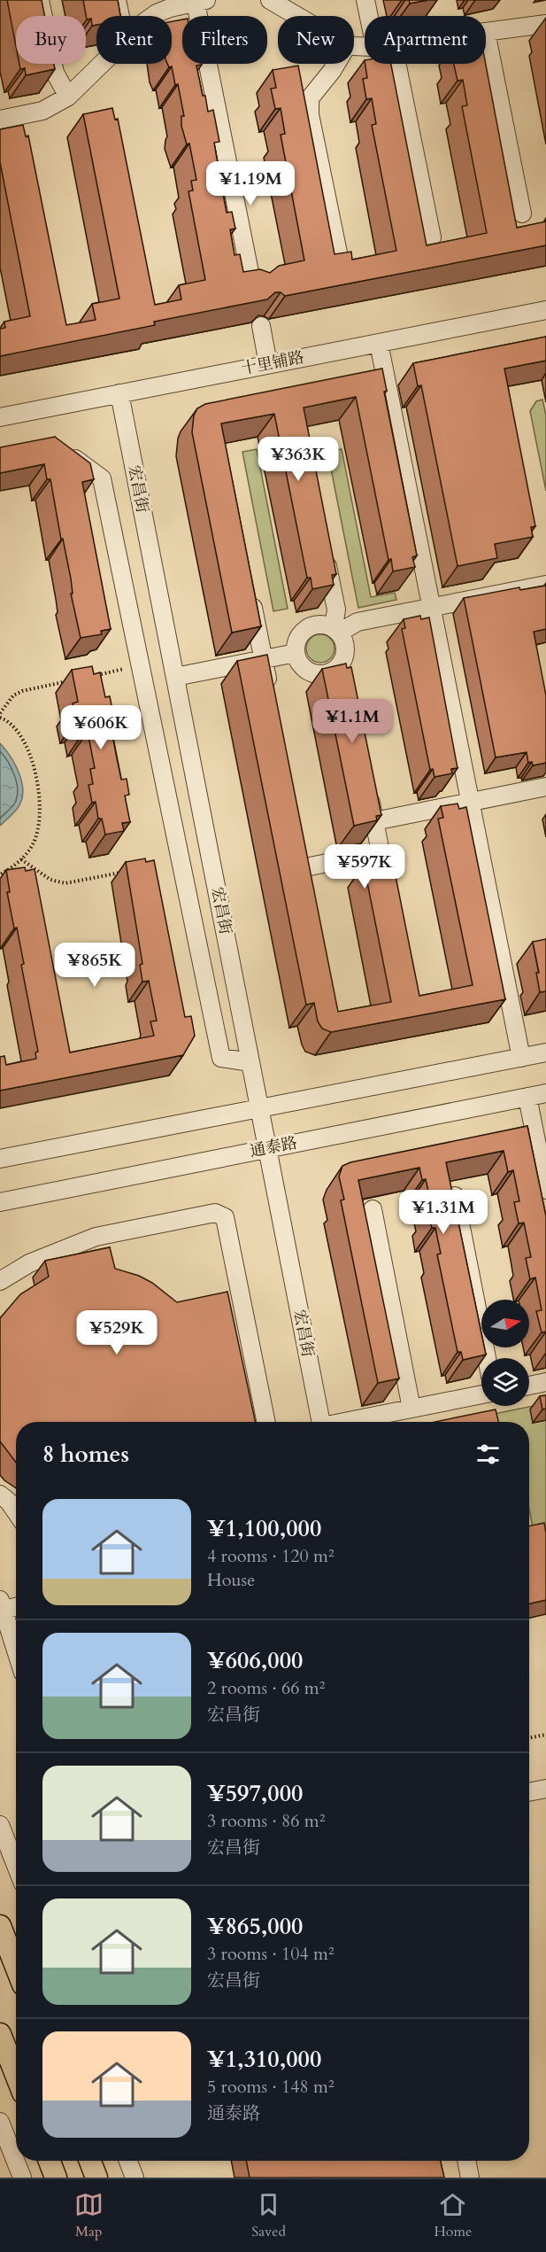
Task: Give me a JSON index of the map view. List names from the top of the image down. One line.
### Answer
{"streets":{"street":["十里铺路","宏昌街","通泰路"]},"crossings":[["十里铺路","宏昌街"],["宏昌街","通泰路"]],"north":"right","page":{"chip":["Buy","Rent","Filters","New","Apartment"],"price":["¥1.19M","¥363K","¥1.1M","¥606K","¥597K","¥865K","¥1.31M","¥529K"],"heading":"8 homes","list":[{"name":"¥1,100,000","note":"4 rooms · 120 m² · House"},{"name":"¥606,000","note":"2 rooms · 66 m² · 宏昌街"},{"name":"¥597,000","note":"3 rooms · 86 m² · 宏昌街"},{"name":"¥865,000","note":"3 rooms · 104 m² · 宏昌街"},{"name":"¥1,310,000","note":"5 rooms · 148 m² · 通泰路"}],"tabs":["Map","Saved","Home"]}}
